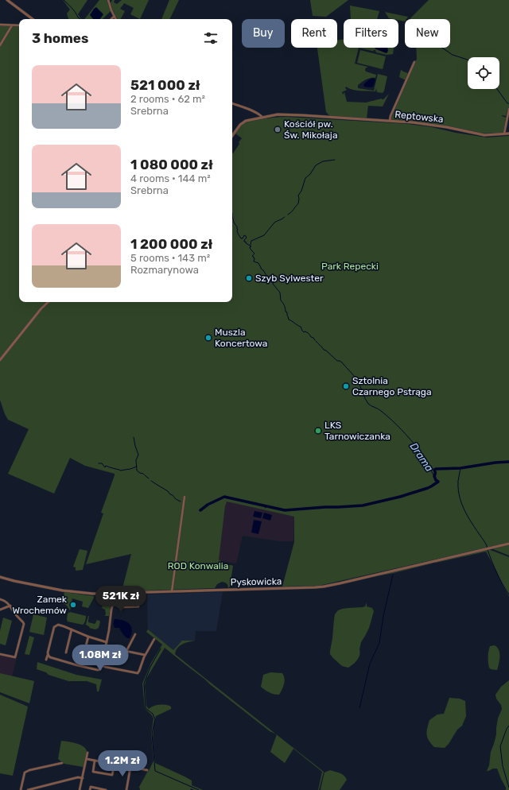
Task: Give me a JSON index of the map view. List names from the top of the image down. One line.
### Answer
{"streets":{"street":["Reptowska","Pyskowicka"]},"water":["Drama"],"parks":["Park Repecki","ROD Konwalia"],"places":["Kościół pw. Św. Mikołaja","Szyb Sylwester","Muszla Koncertowa","Sztolnia Czarnego Pstrąga","LKS Tarnowiczanka","Zamek Wrochemów"],"page":{"chip":["Buy","Rent","Filters","New"],"heading":"3 homes","list":[{"name":"521 000 zł","note":"2 rooms · 62 m² · Srebrna"},{"name":"1 080 000 zł","note":"4 rooms · 144 m² · Srebrna"},{"name":"1 200 000 zł","note":"5 rooms · 143 m² · Rozmarynowa"}],"price":["521K zł","1.08M zł","1.2M zł"]}}
